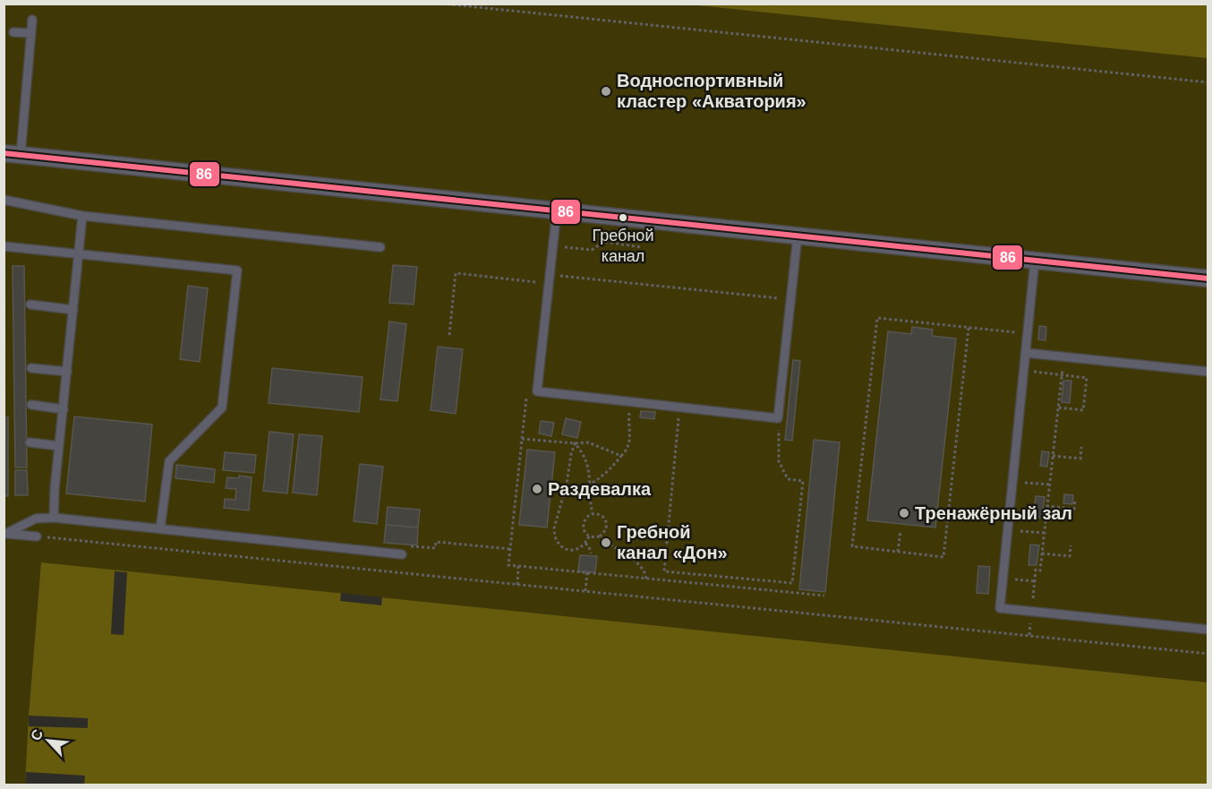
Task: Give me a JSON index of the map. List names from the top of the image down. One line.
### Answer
{"places":["Водноспортивный кластер «Акватория»","Гребной канал","Раздевалка","Тренажёрный зал","Гребной канал «Дон»"],"lines":["transit line 86"],"north":"top left"}
